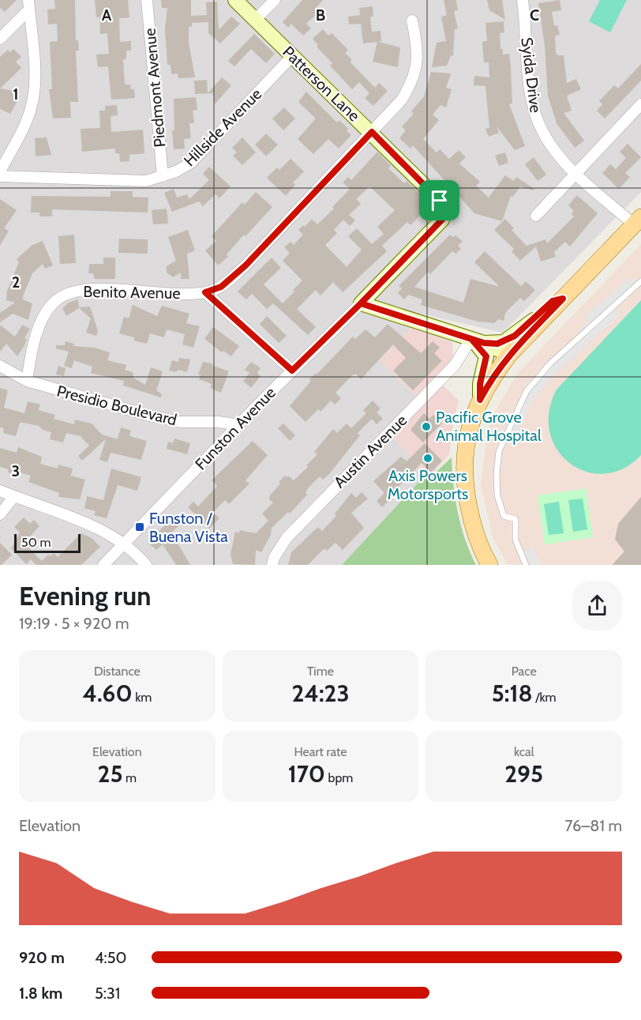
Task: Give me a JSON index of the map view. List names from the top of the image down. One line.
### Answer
{"streets":{"street":["Syida Drive","Patterson Lane","Piedmont Avenue","Hillside Avenue","Benito Avenue","Presidio Boulevard","Funston Avenue","Austin Avenue"]},"crossings":[["Patterson Lane","Hillside Avenue"],["Patterson Lane","Benito Avenue"],["Patterson Lane","Funston Avenue"],["Piedmont Avenue","Hillside Avenue"],["Benito Avenue","Presidio Boulevard"],["Presidio Boulevard","Funston Avenue"]],"places":{"other":["Pacific Grove Animal Hospital","Axis Powers Motorsports"],"transit":["Funston / Buena Vista"]},"scale_bar":"50 m","page":{"scale":"50 m","heading":["Evening run","19:19 · 5 × 920 m"],"stats":[["Distance","4.60 km"],["Time","24:23"],["Pace","5:18 /km"],["Elevation","25 m"],["Heart rate","170 bpm"],["kcal","295"]],"chart":["Elevation","76–81 m"],"list":[{"name":"920 m","note":"4:50"},{"name":"1.8 km","note":"5:31"}]},"grid":{"columns":["A","B","C"],"rows":["1","2","3"]}}
